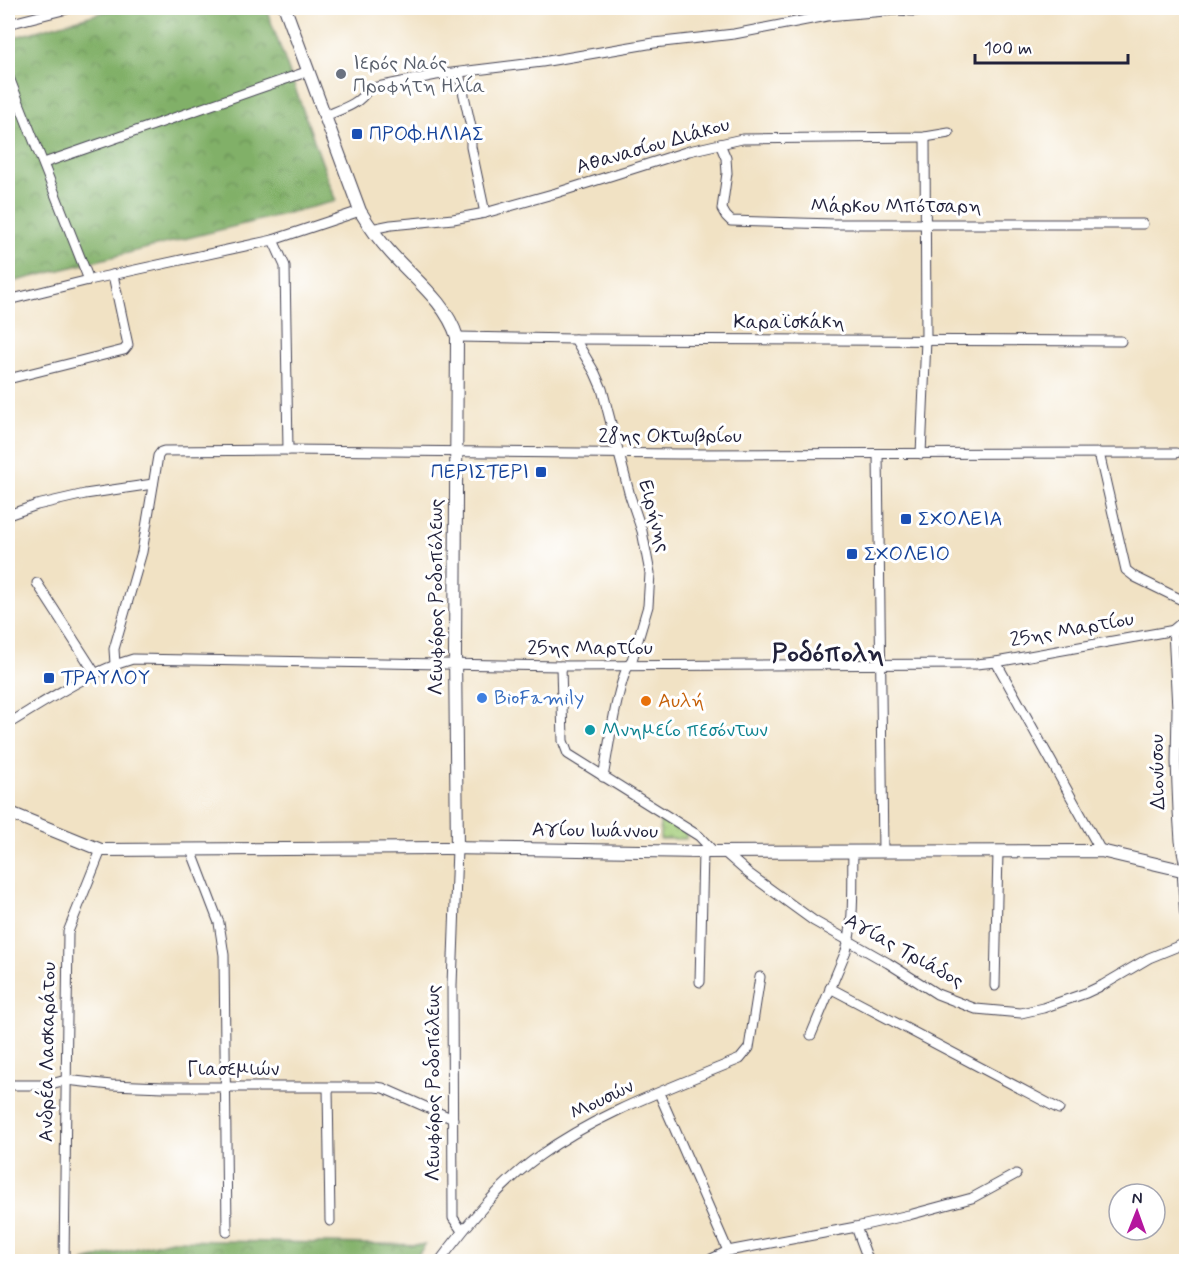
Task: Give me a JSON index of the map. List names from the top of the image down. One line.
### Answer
{"streets":{"street":["Αθανασίου Διάκου","Μάρκου Μπότσαρη","Καραϊσκάκη","28ης Οκτωβρίου","Ειρήνης","Λεωφόρος Ροδοπόλεως","25ης Μαρτίου","Διονύσου","Αγίου Ιωάννου","Αγίας Τριάδος","Ανδρέα Λασκαράτου","Γιασεμιών","Μουσών"]},"crossings":[["Αθανασίου Διάκου","Μάρκου Μπότσαρη"],["Αθανασίου Διάκου","Λεωφόρος Ροδοπόλεως"],["Καραϊσκάκη","Ειρήνης"],["Καραϊσκάκη","Λεωφόρος Ροδοπόλεως"],["28ης Οκτωβρίου","Ειρήνης"],["28ης Οκτωβρίου","Λεωφόρος Ροδοπόλεως"],["Ειρήνης","25ης Μαρτίου"],["Λεωφόρος Ροδοπόλεως","25ης Μαρτίου"],["Λεωφόρος Ροδοπόλεως","Αγίου Ιωάννου"],["Λεωφόρος Ροδοπόλεως","Γιασεμιών"],["Λεωφόρος Ροδοπόλεως","Μουσών"],["25ης Μαρτίου","Διονύσου"],["Διονύσου","Αγίου Ιωάννου"],["Αγίου Ιωάννου","Αγίας Τριάδος"],["Αγίου Ιωάννου","Ανδρέα Λασκαράτου"],["Ανδρέα Λασκαράτου","Γιασεμιών"]],"districts":["Ροδόπολη"],"places":{"other":["Ιερός Ναός Προφήτη Ηλία","BioFamily","Αυλή","Μνημείο πεσόντων"],"transit":["ΠΡΟΦ.ΗΛΙΑΣ","ΠΕΡΙΣΤΕΡΙ","ΣΧΟΛΕΙΑ","ΣΧΟΛΕΙΟ","ΤΡΑΥΛΟΥ"]},"scale_bar":"100 m","north":"top"}
